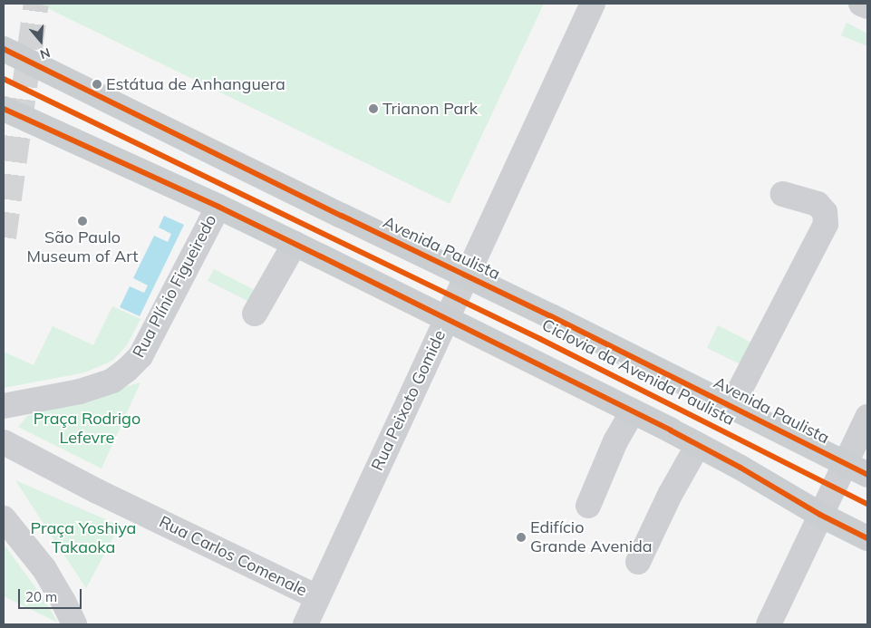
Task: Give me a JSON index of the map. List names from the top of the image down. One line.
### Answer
{"streets":{"main road":["Avenida Paulista"],"street":["Rua Plínio Figueiredo","Rua Peixoto Gomide","Rua Carlos Comenale"],"cycle path":["Ciclovia da Avenida Paulista"]},"crossings":[["Avenida Paulista","Rua Peixoto Gomide"],["Rua Peixoto Gomide","Rua Carlos Comenale"]],"parks":["Praça Rodrigo Lefevre","Praça Yoshiya Takaoka"],"places":["Estátua de Anhanguera","Trianon Park","São Paulo Museum of Art","Edifício Grande Avenida"],"scale_bar":"20 m","north":"bottom"}
